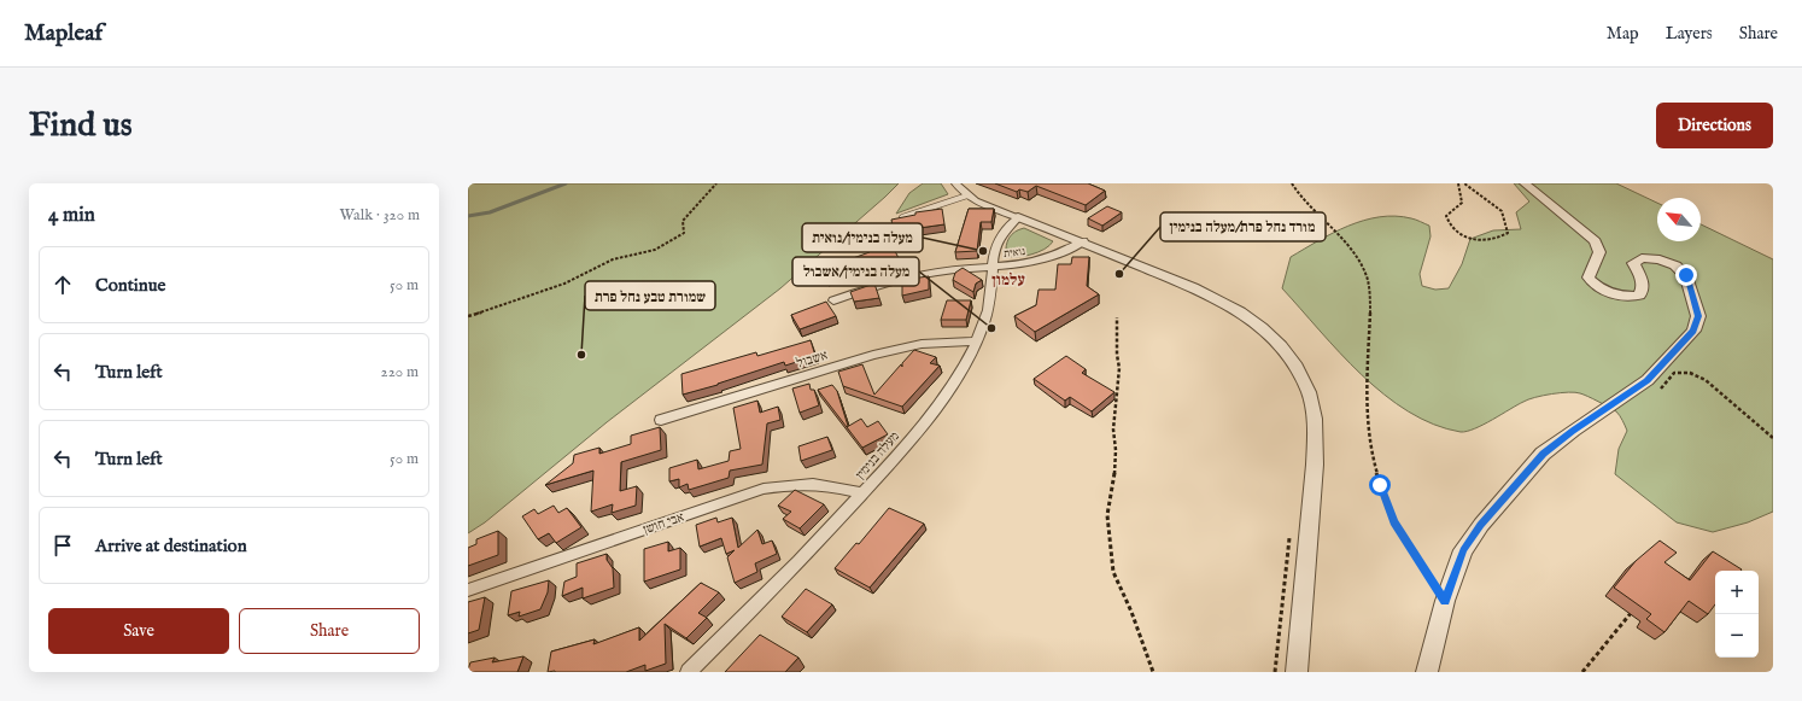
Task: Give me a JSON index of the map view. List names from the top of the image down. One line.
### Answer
{"streets":{"street":["נואית","אשבול","מעלה בנימין","אבי חושן"]},"crossings":[["נואית","מעלה בנימין"],["אשבול","מעלה בנימין"],["מעלה בנימין","אבי חושן"]],"districts":["עלמון"],"places":["מעלה בנימין/נואית","מורד נחל פרת/מעלה בנימין","מעלה בנימין/אשבול","שמורת טבע נחל פרת"],"north":"top left","page":{"header":"Mapleaf","nav":["Map","Layers","Share"],"buttons":["Directions",["Save","Share"]],"title":"Find us","heading":["4 min","Walk · 320 m"],"list":[["Continue","50 m"],["Turn left","220 m"],["Turn left","50 m"],"Arrive at destination"],"map_buttons":["+","−"]}}
